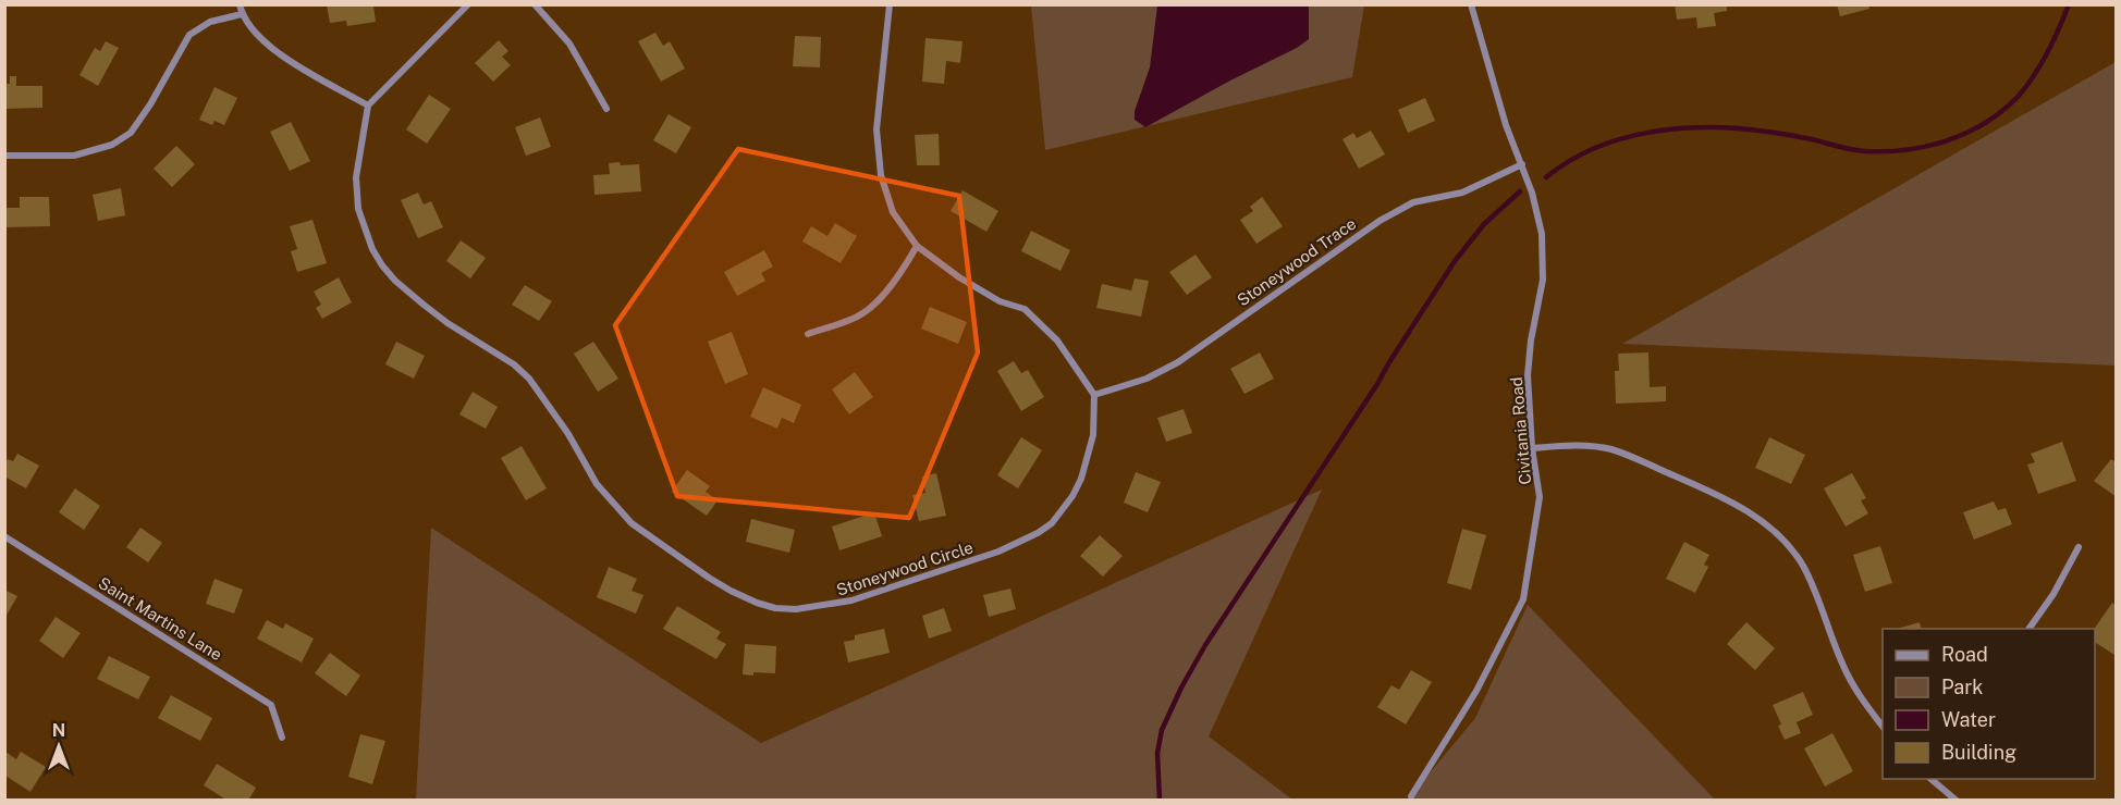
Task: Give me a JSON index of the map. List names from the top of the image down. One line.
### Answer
{"streets":{"street":["Stoneywood Trace","Civitania Road","Stoneywood Circle","Saint Martins Lane"]},"crossings":[["Stoneywood Trace","Civitania Road"],["Stoneywood Trace","Stoneywood Circle"]],"legend":["Road","Park","Water","Building"],"north":"top"}
